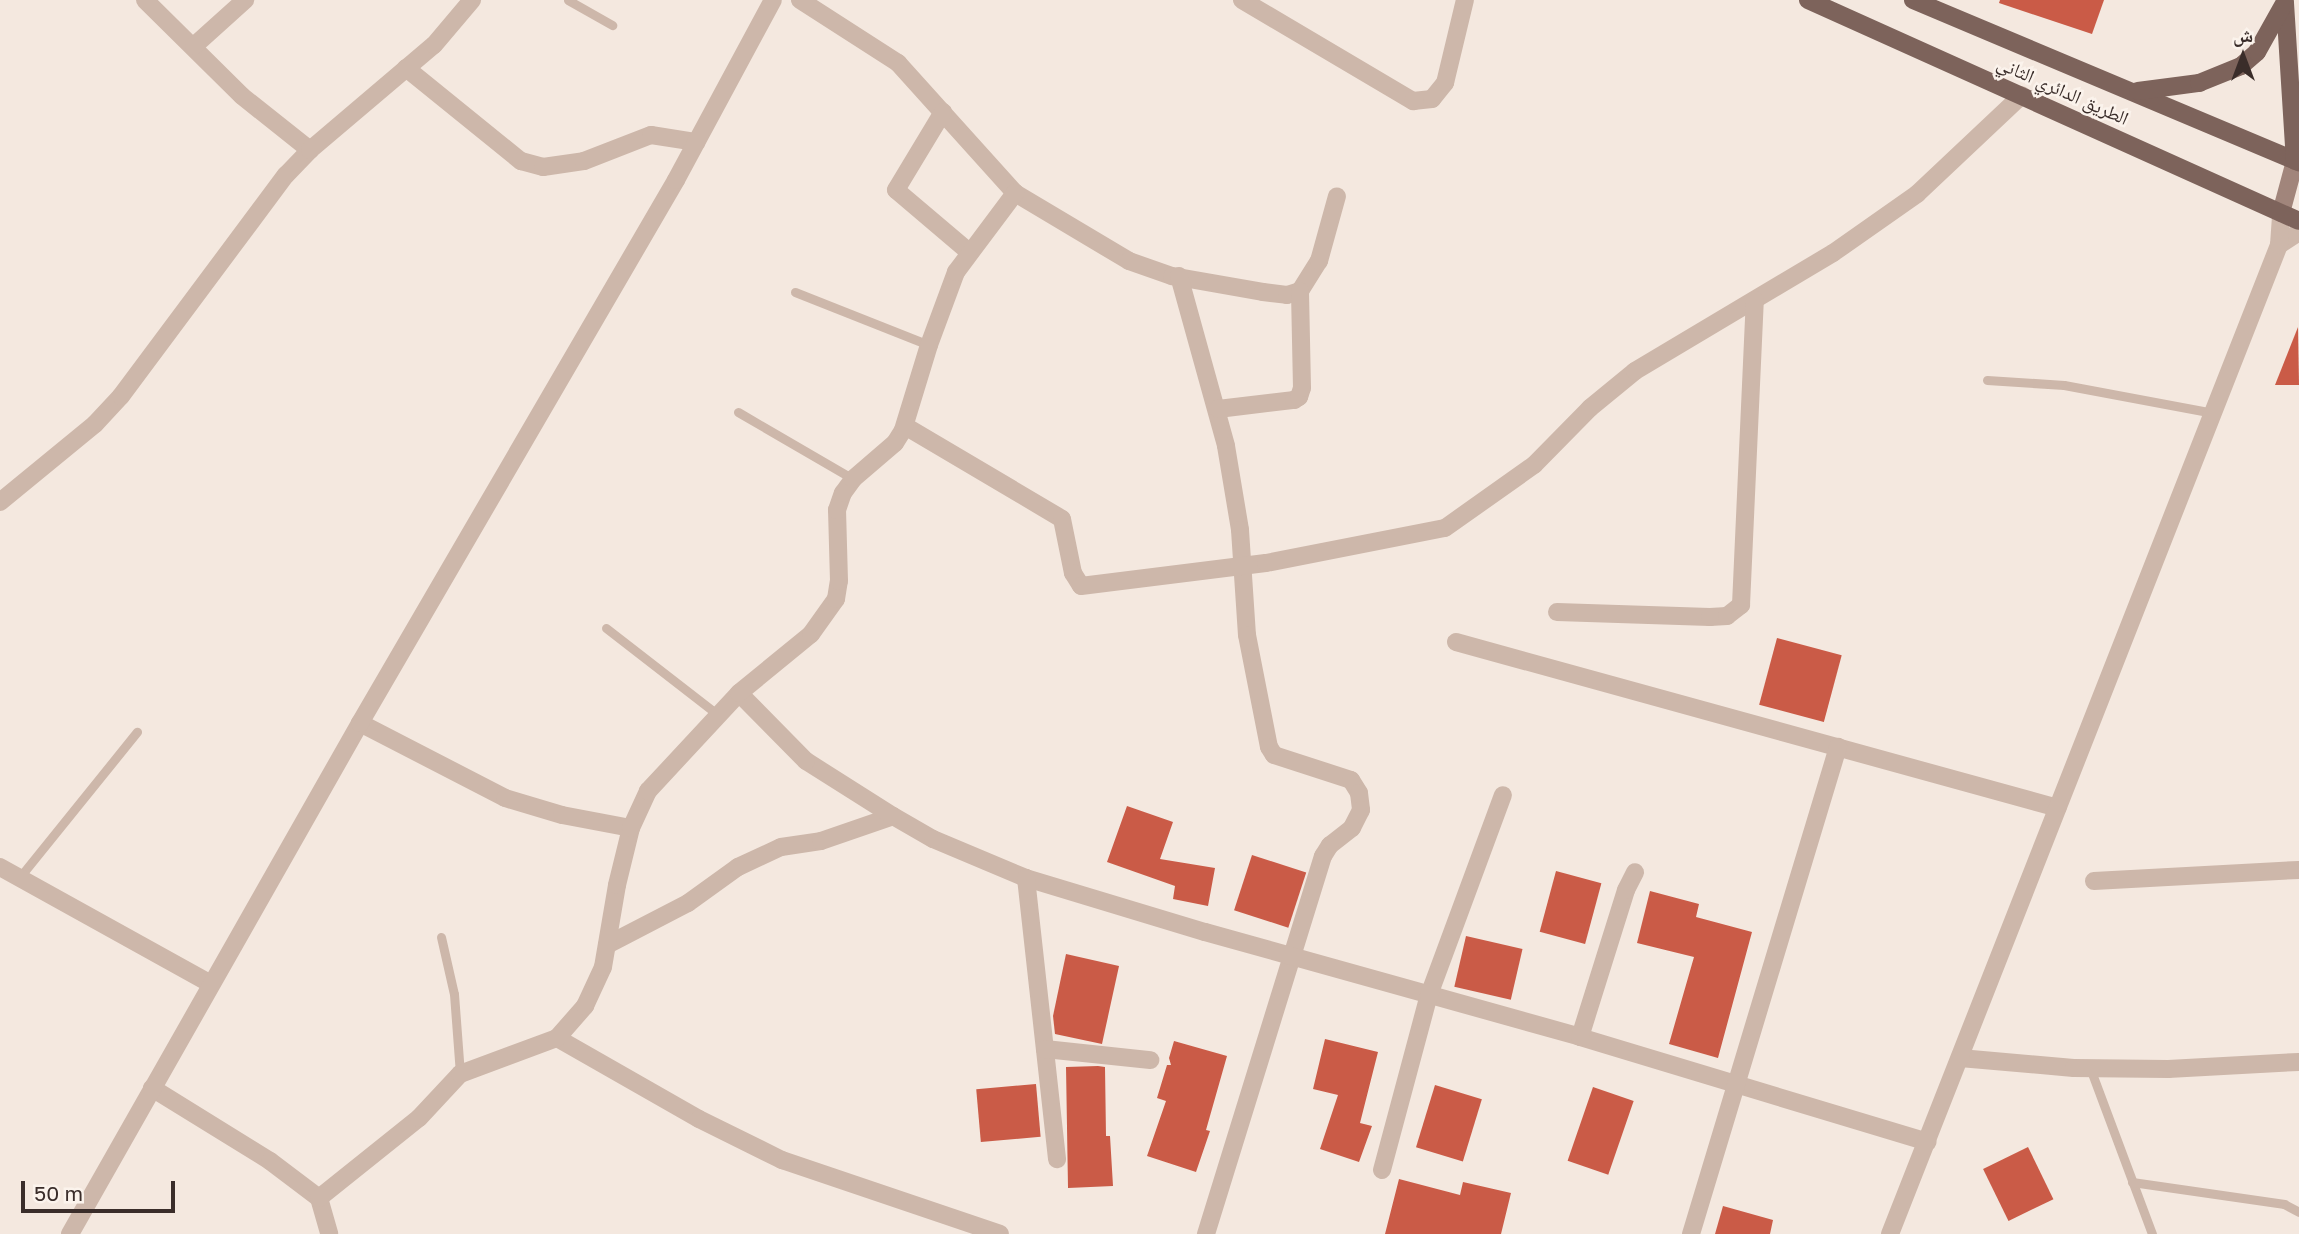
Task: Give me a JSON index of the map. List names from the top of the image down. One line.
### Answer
{"streets":{"main road":["الطريق الدائري الثاني"]},"scale_bar":"50 m","north":"top"}
